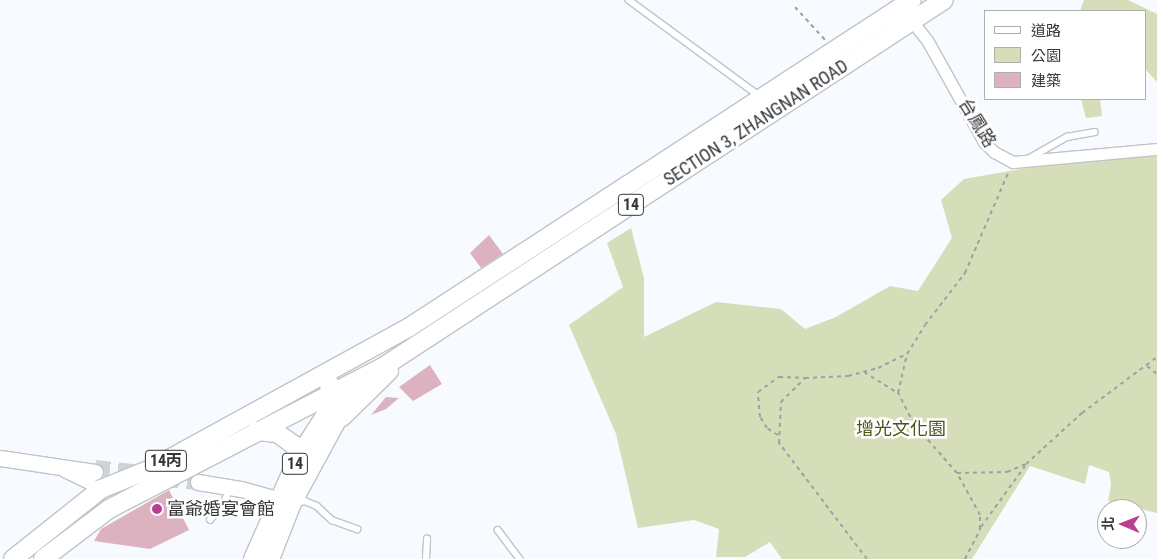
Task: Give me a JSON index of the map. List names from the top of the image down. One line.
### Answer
{"streets":{"main road":["SECTION 3, ZHANGNAN ROAD","14","14丙"],"street":["台鳳路"]},"crossings":[["SECTION 3, ZHANGNAN ROAD","台鳳路"],["SECTION 3, ZHANGNAN ROAD","14"],["SECTION 3, ZHANGNAN ROAD","14丙"],["台鳳路","14"],["14","14丙"]],"parks":["增光文化園"],"places":["富爺婚宴會館"],"legend":["道路","公園","建築"],"north":"left"}
